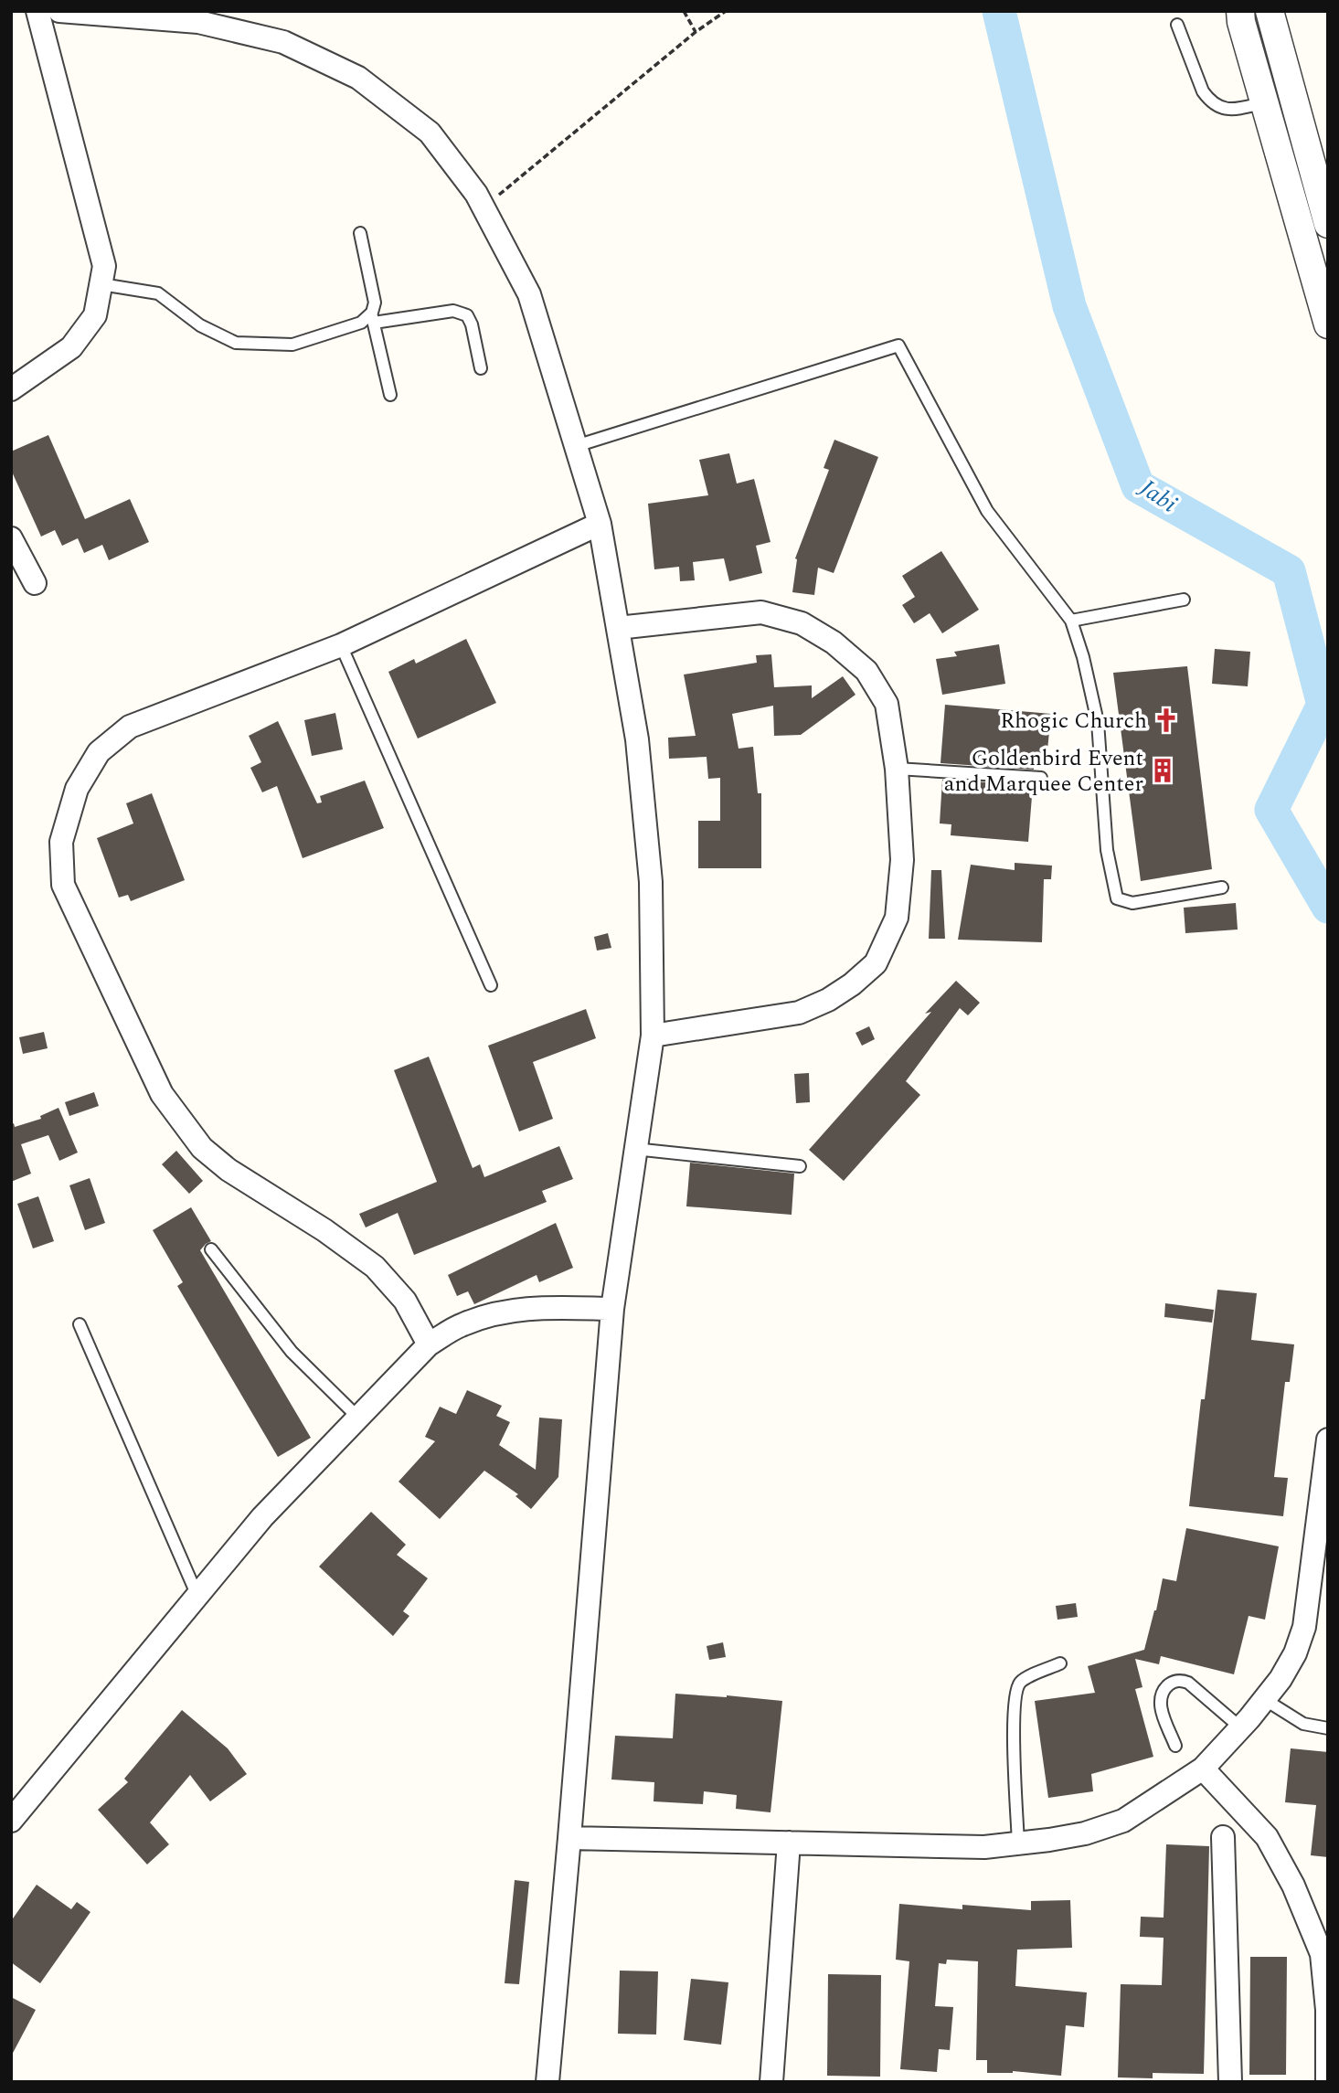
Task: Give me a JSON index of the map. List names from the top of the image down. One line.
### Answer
{"water":["Jabi"],"places":{"church":["Rhogic Church"],"building":["Goldenbird Event and Marquee Center"]}}
